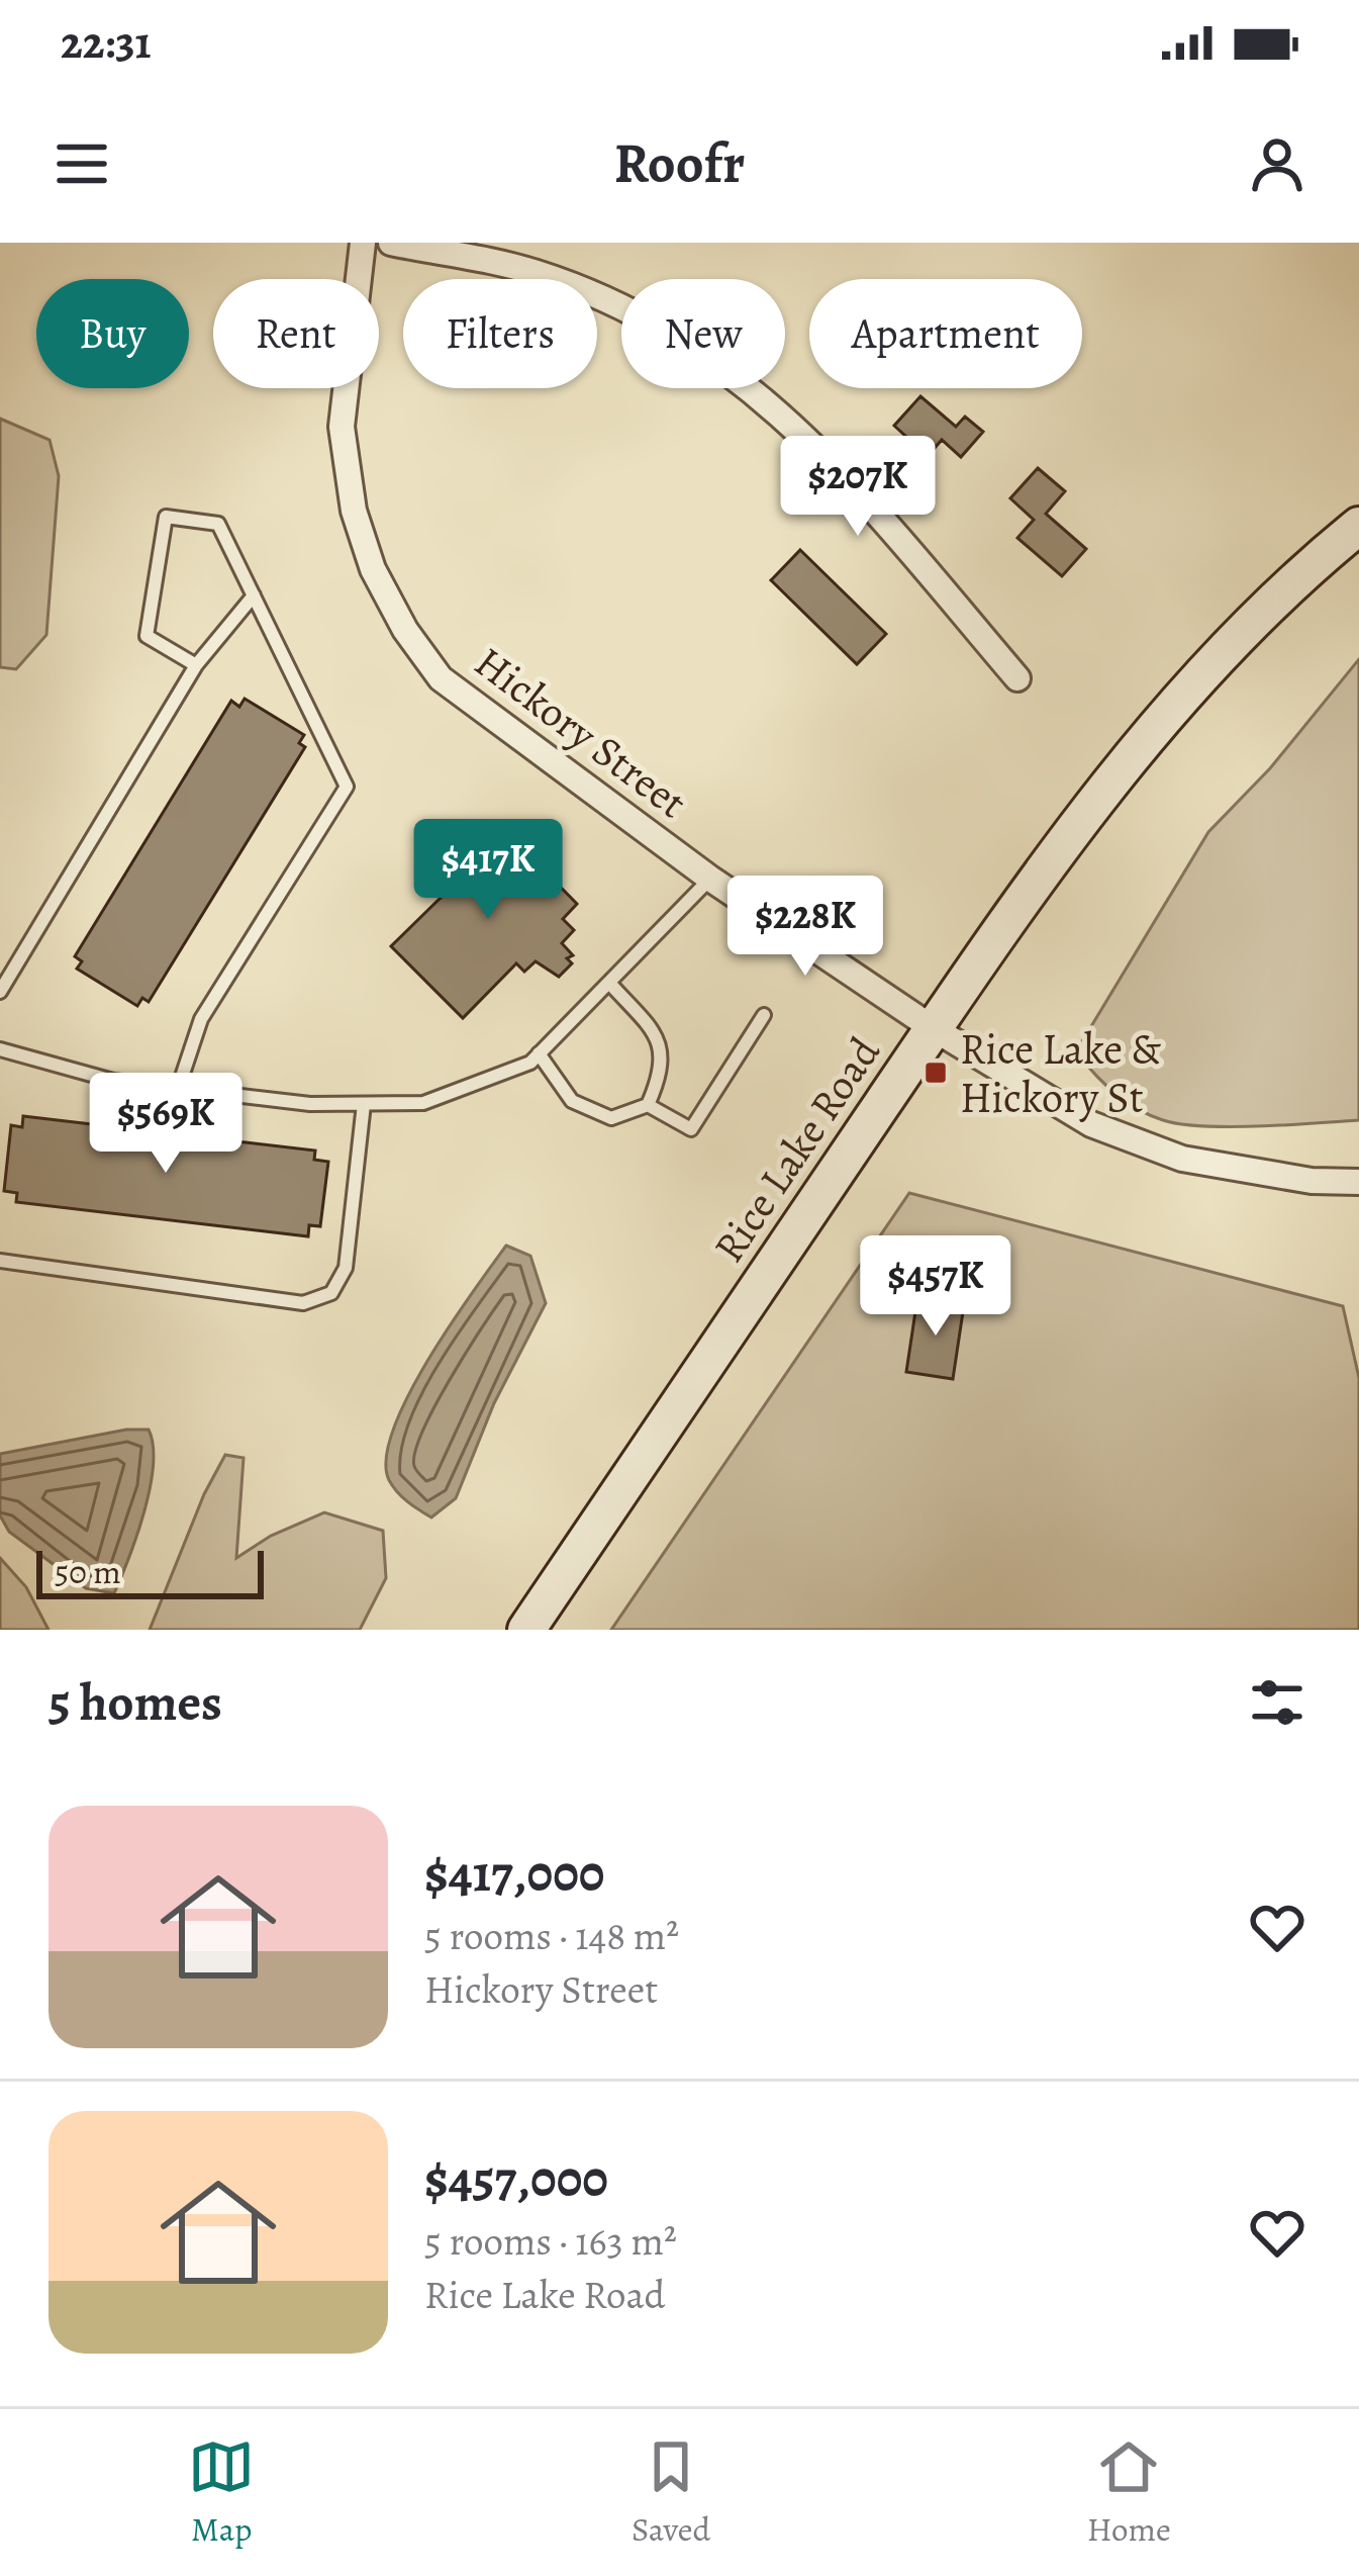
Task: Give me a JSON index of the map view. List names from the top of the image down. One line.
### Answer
{"streets":{"main road":["Rice Lake Road"],"street":["Hickory Street"]},"crossings":[["Hickory Street","Rice Lake Road"]],"places":{"transit":["Rice Lake & Hickory St"]},"scale_bar":"50 m","page":{"status":"22:31","header":"Roofr","chip":["Buy","Rent","Filters","New","Apartment"],"price":["$207K","$417K","$228K","$569K","$457K"],"scale":"50 m","heading":"5 homes","list":[{"name":"$417,000","note":"5 rooms · 148 m² · Hickory Street"},{"name":"$457,000","note":"5 rooms · 163 m² · Rice Lake Road"}],"tabs":["Map","Saved","Home"]}}
